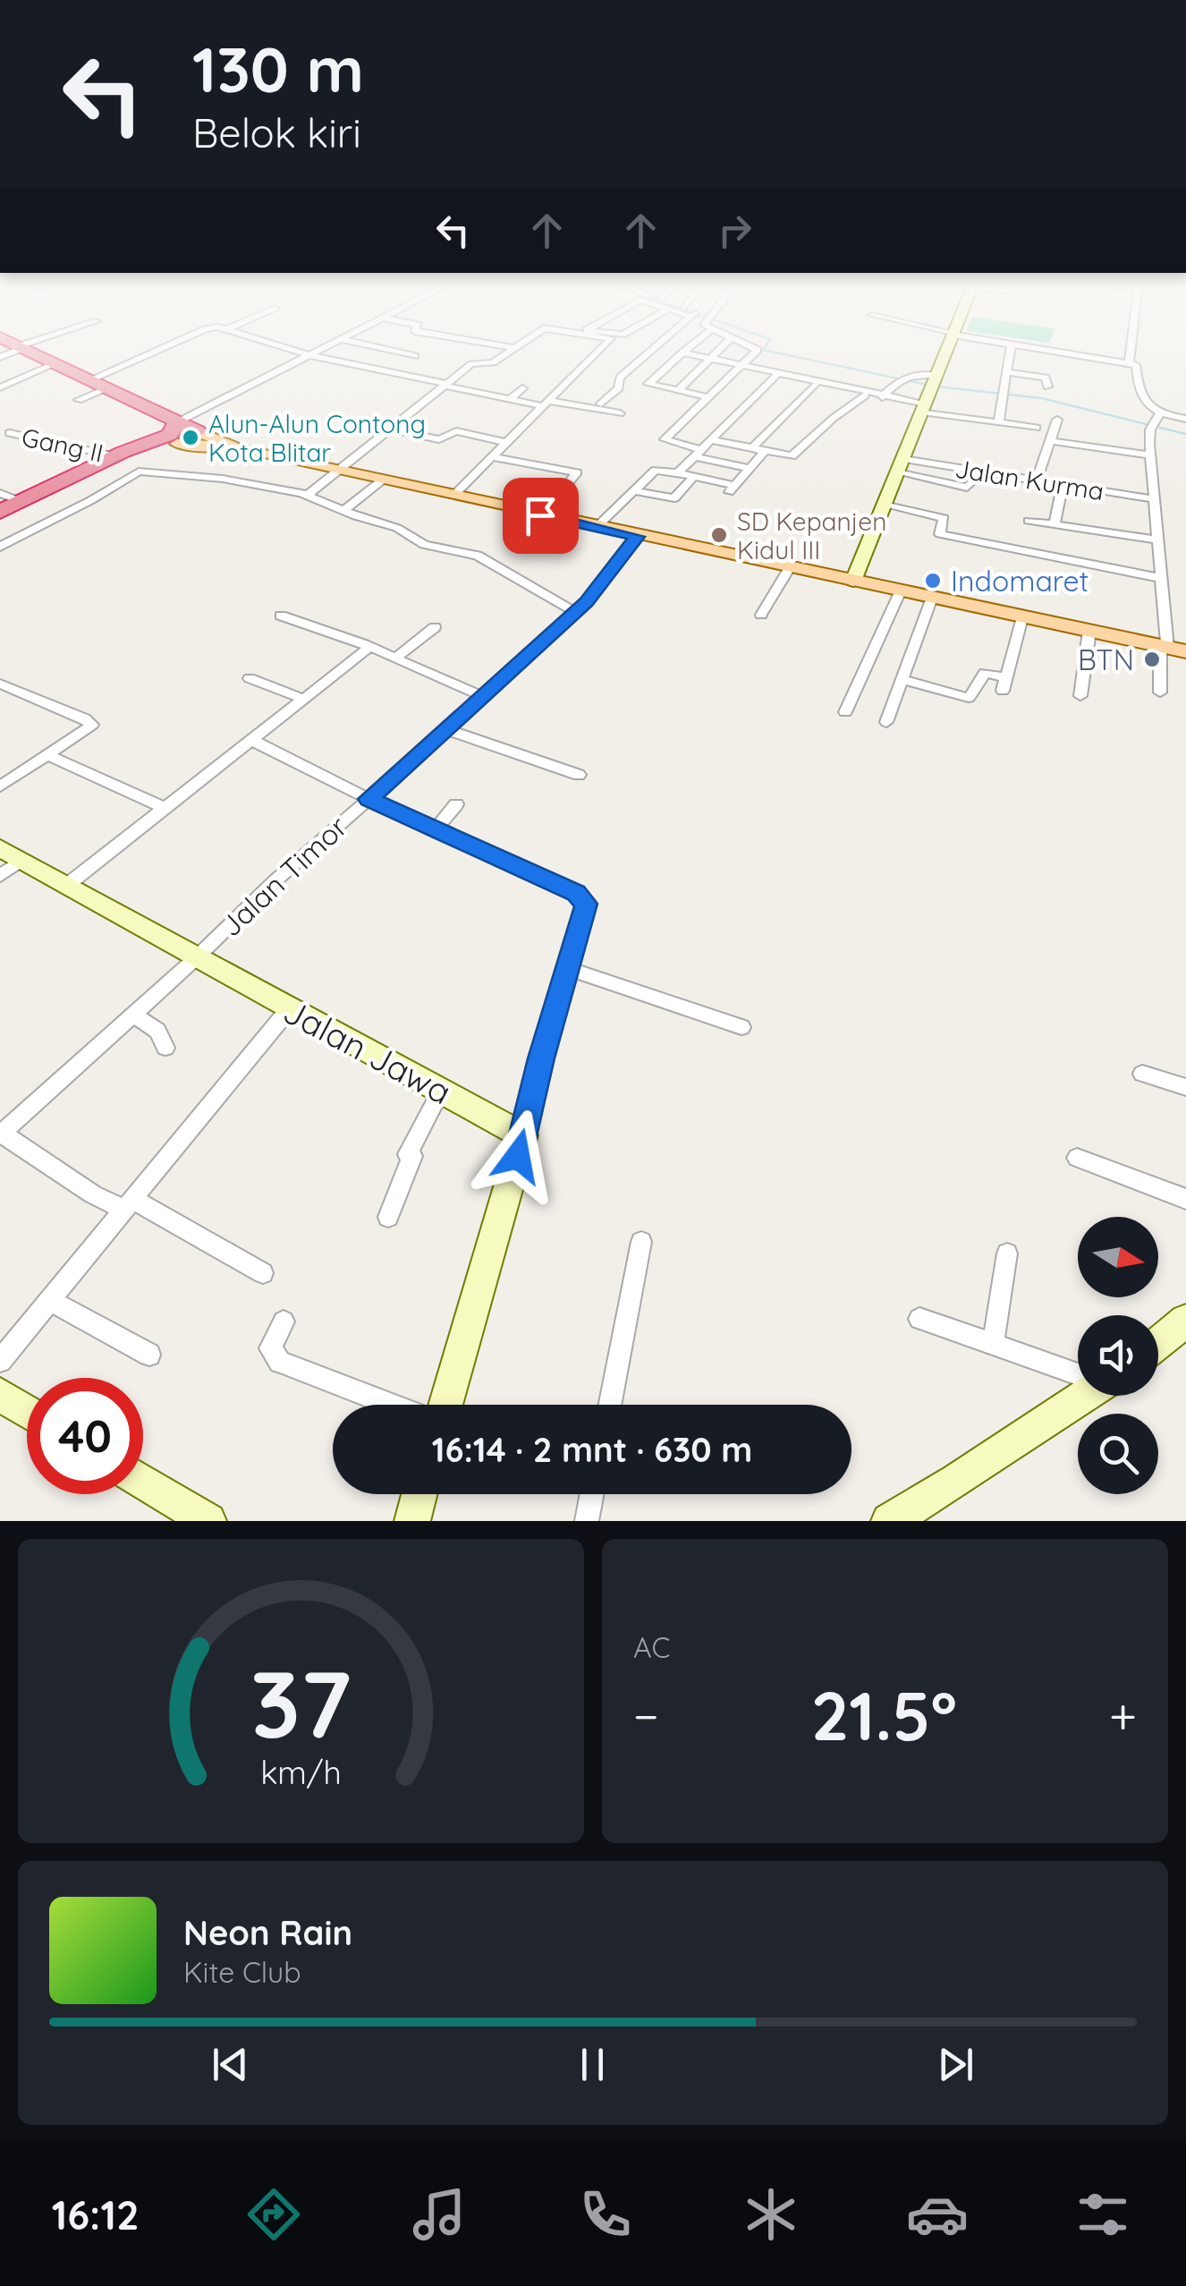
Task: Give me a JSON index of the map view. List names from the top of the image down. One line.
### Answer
{"streets":{"main road":["Jalan Jawa"],"street":["Gang II","Jalan Kurma","Jalan Timor"]},"crossings":[["Jalan Timor","Jalan Jawa"]],"places":["Alun-Alun Contong Kota Blitar","SD Kepanjen Kidul III","Indomaret","BTN"],"north":"right","page":{"turn":["130 m","Belok kiri"],"limit":"40","trip":"16:14 · 2 mnt · 630 m","tile":"AC","heat":["−","21.5°","+"],"song":["Neon Rain","Kite Club"],"tabs":"16:12","gauge":["37","km/h"]}}
